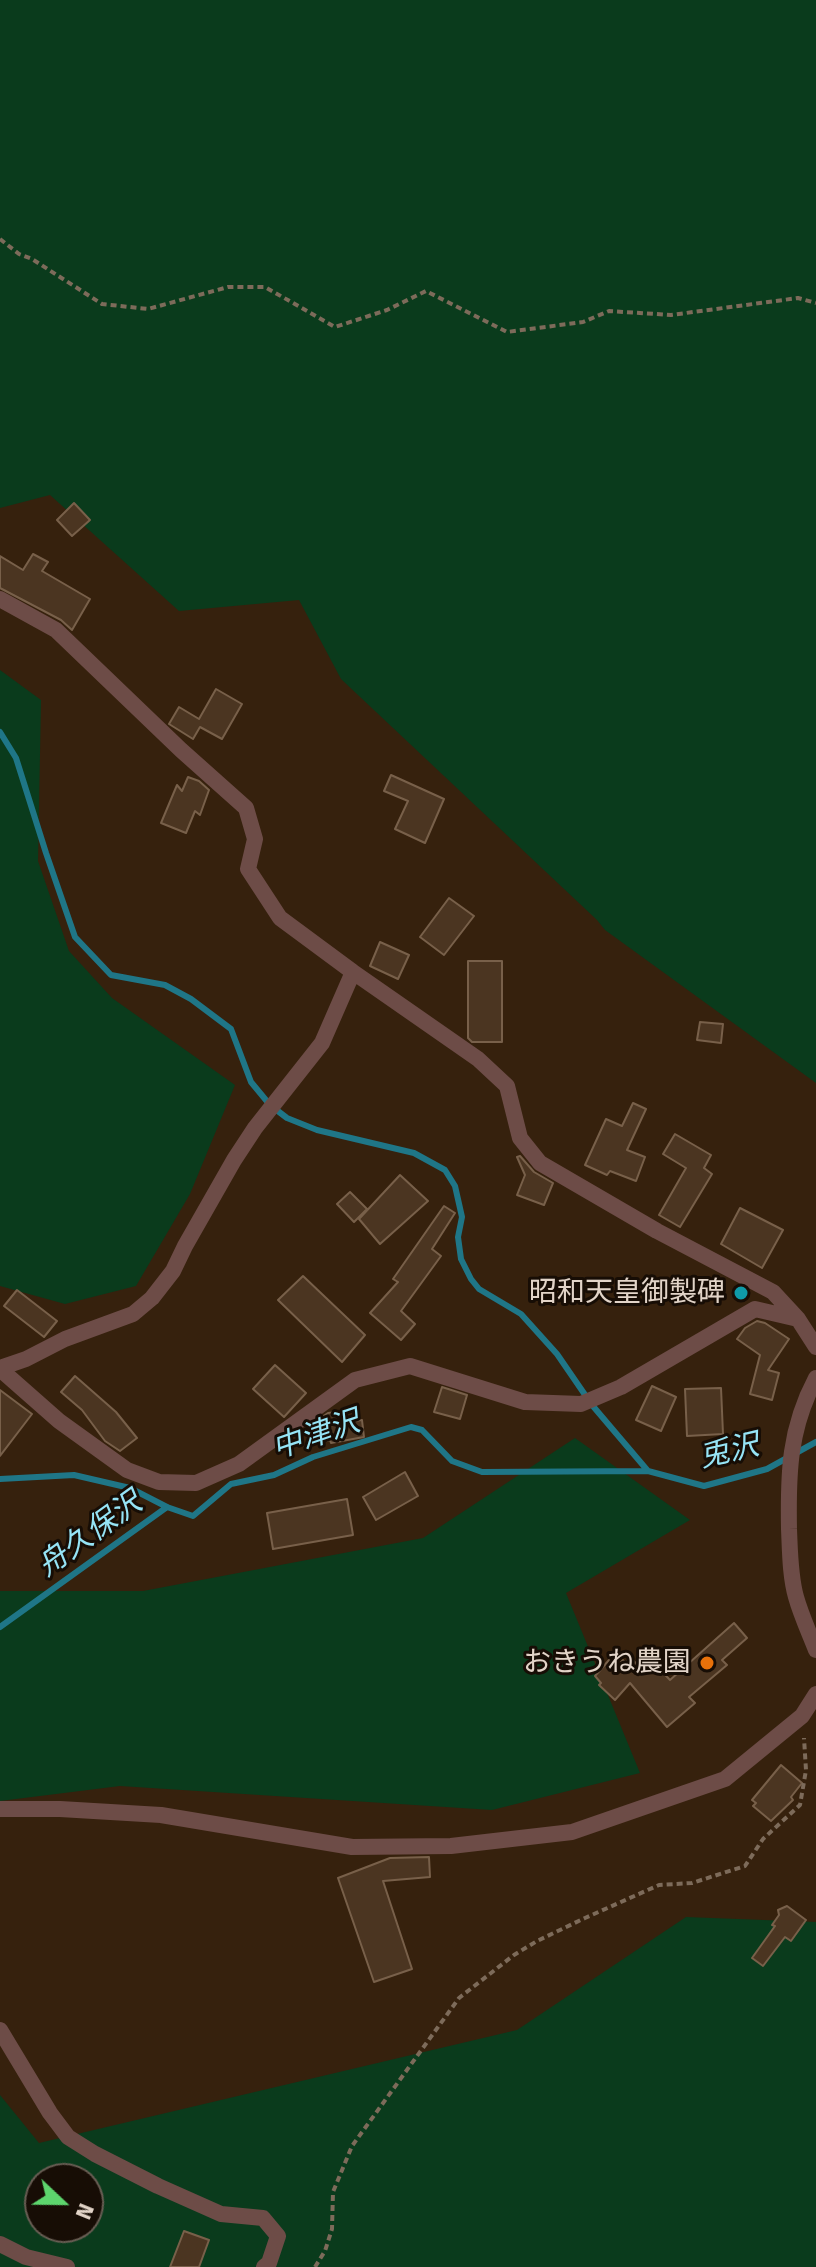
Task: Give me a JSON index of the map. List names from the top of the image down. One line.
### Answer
{"water":["中津沢","兎沢","舟久保沢"],"places":["昭和天皇御製碑","おきうね農園"],"north":"right"}
